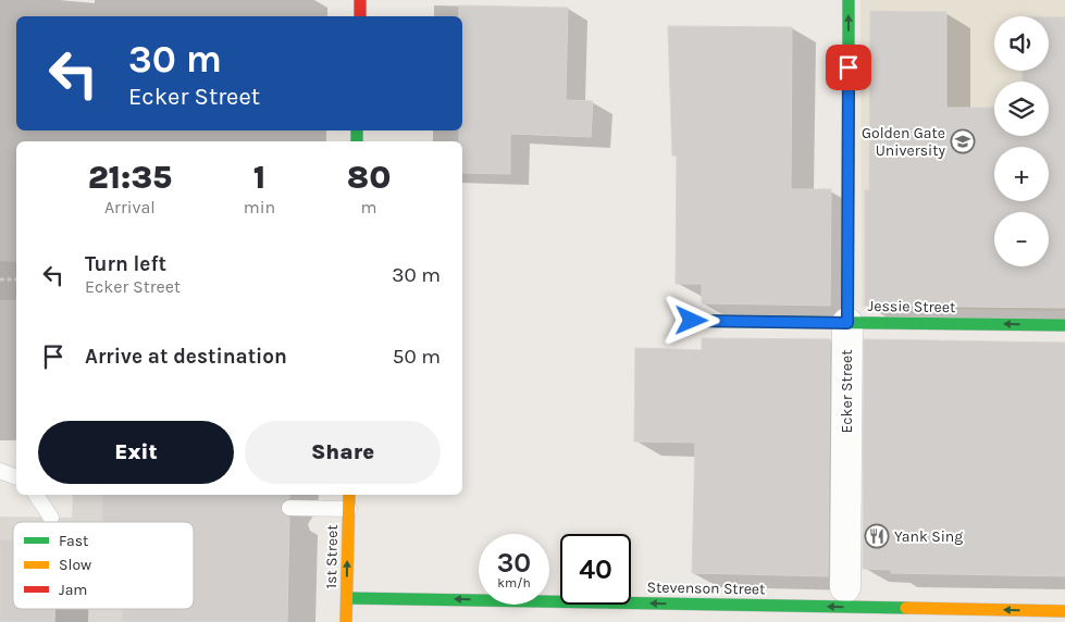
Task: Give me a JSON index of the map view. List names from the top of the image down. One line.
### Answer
{"streets":{"street":["Jessie Street","Ecker Street","1st Street","Stevenson Street"]},"crossings":[["Jessie Street","Ecker Street"],["1st Street","Stevenson Street"]],"one_way":["Jessie Street","Ecker Street","1st Street","Stevenson Street"],"places":{"school or university":["Golden Gate University"],"restaurant":["Yank Sing"]},"legend":["Fast","Slow","Jam"],"page":{"map_buttons":["+","−"],"turn":["30 m","Ecker Street"],"eta":["21:35","Arrival","1","min","80","m"],"list":[{"name":"Turn left","note":"Ecker Street","value":"30 m"},{"name":"Arrive at destination","value":"50 m"}],"buttons":["Exit","Share"],"speed":"30 km/h","limit":"40"}}
